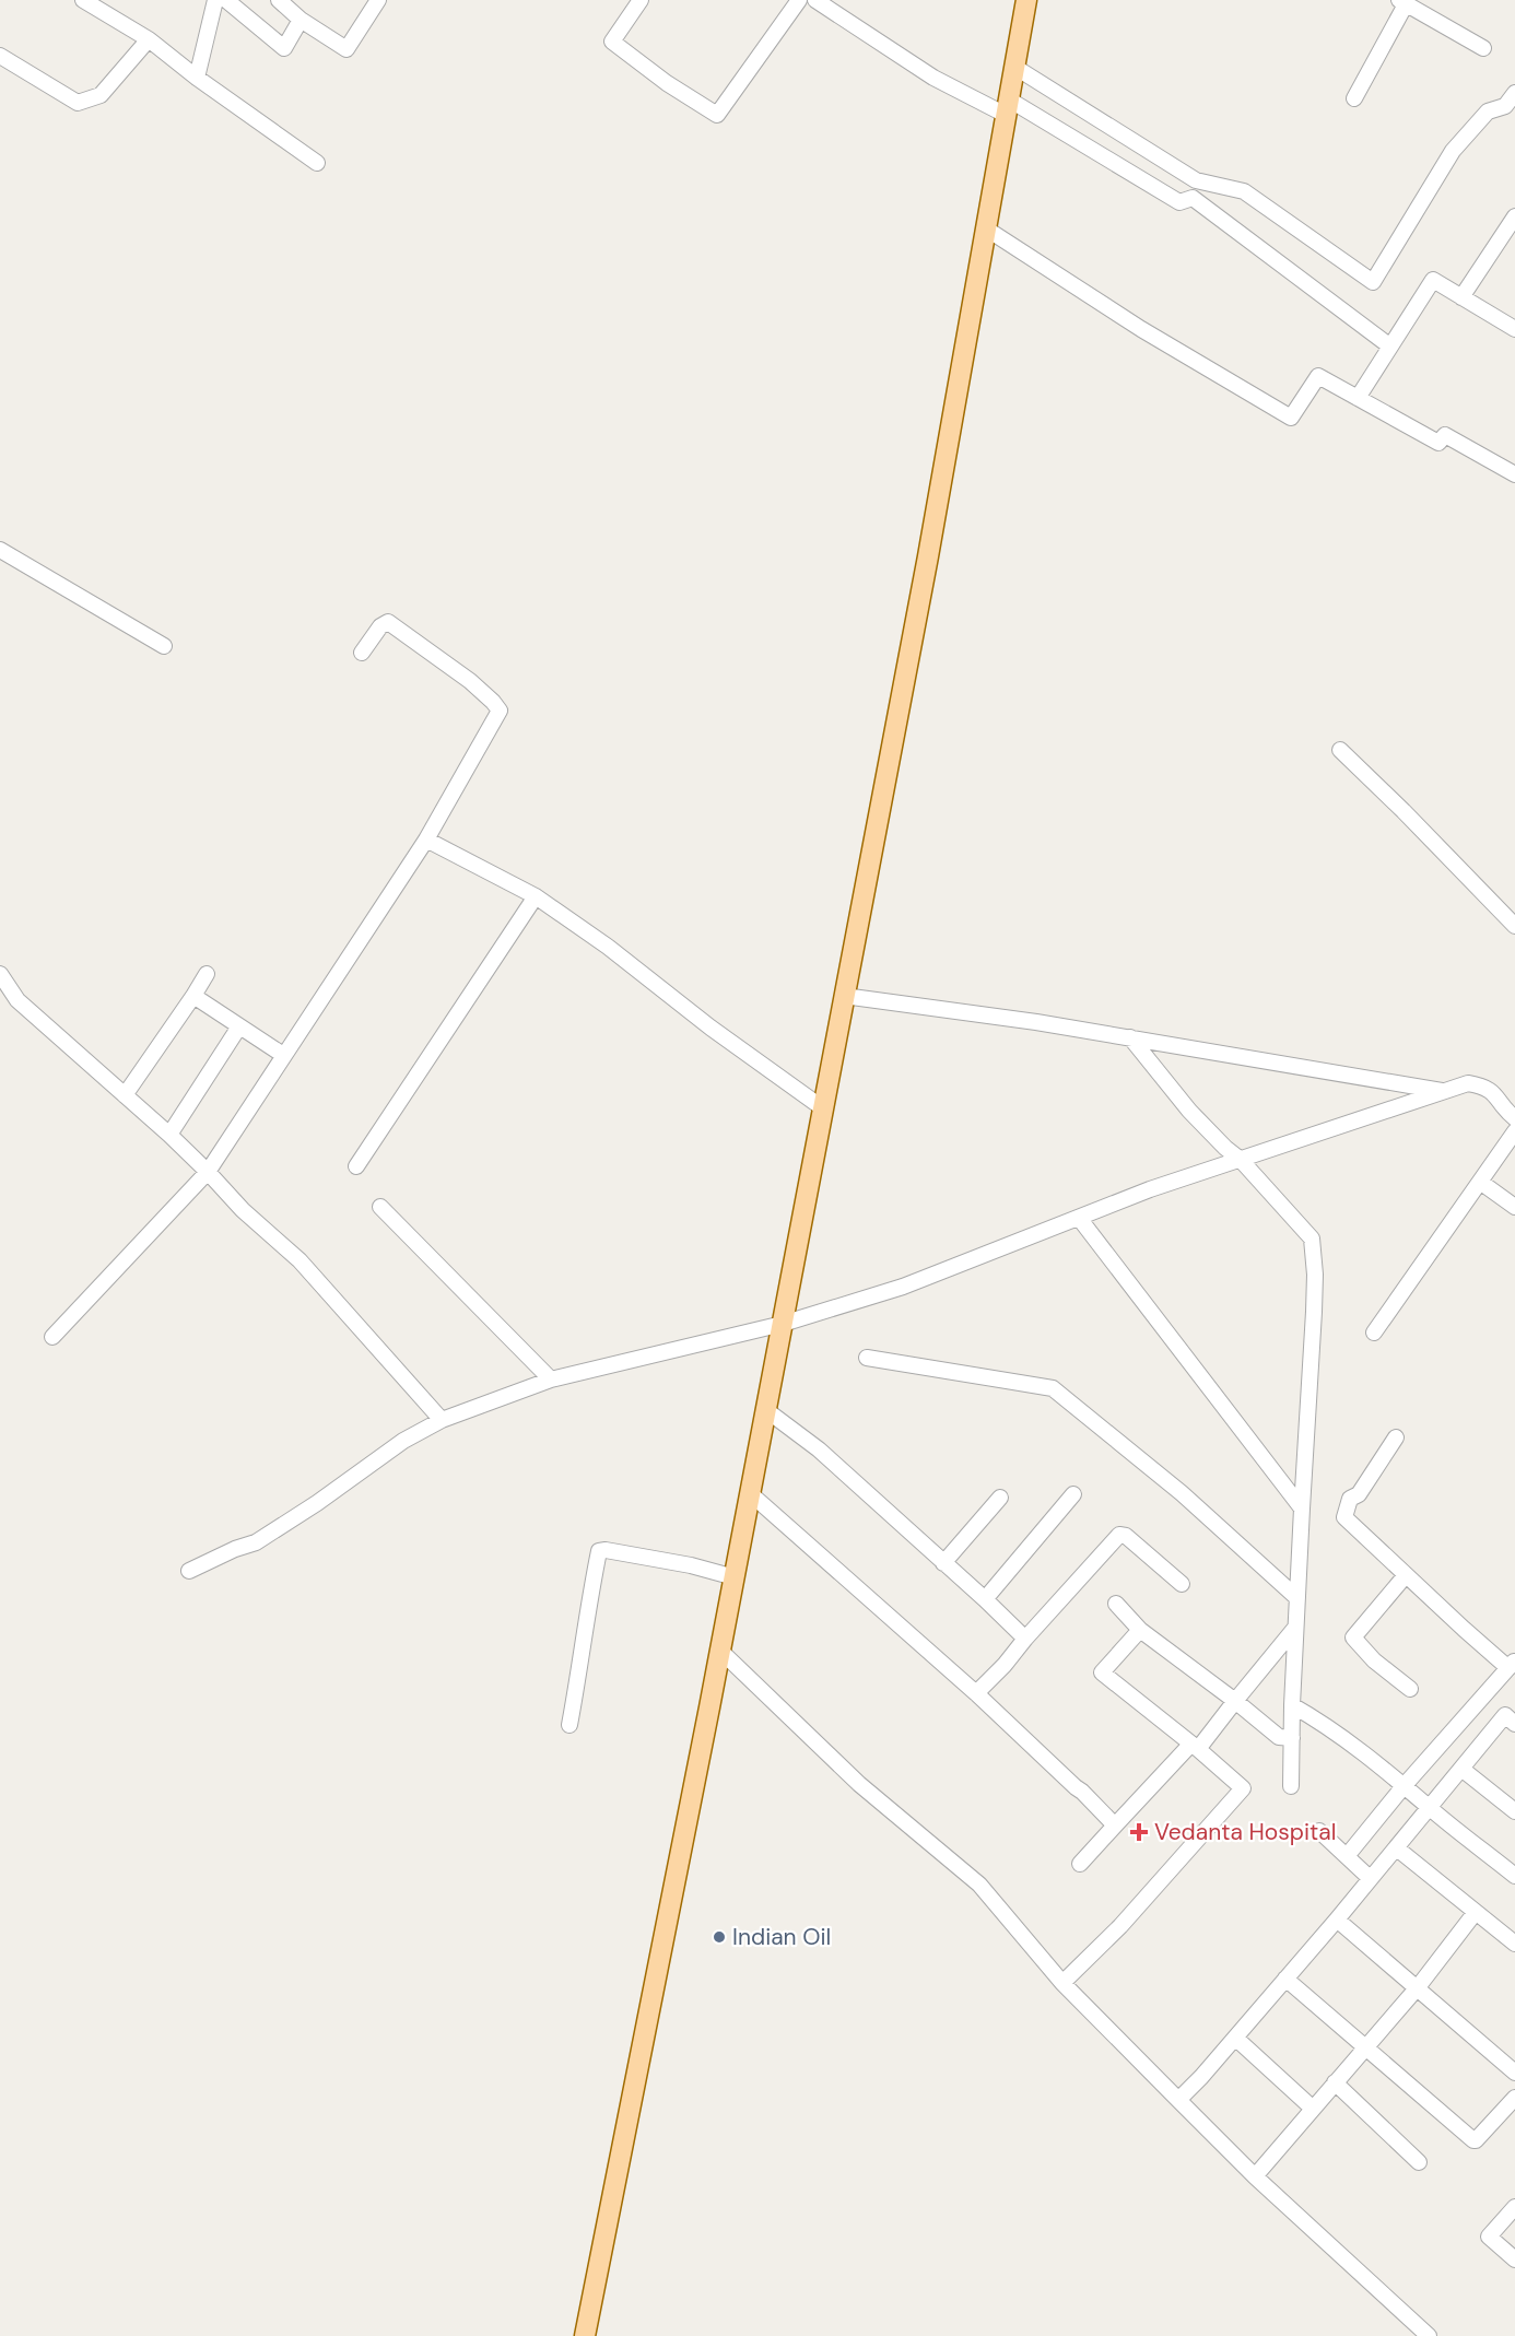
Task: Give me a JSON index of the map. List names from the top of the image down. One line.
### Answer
{"places":{"health":["Vedanta Hospital"],"other":["Indian Oil"]}}
